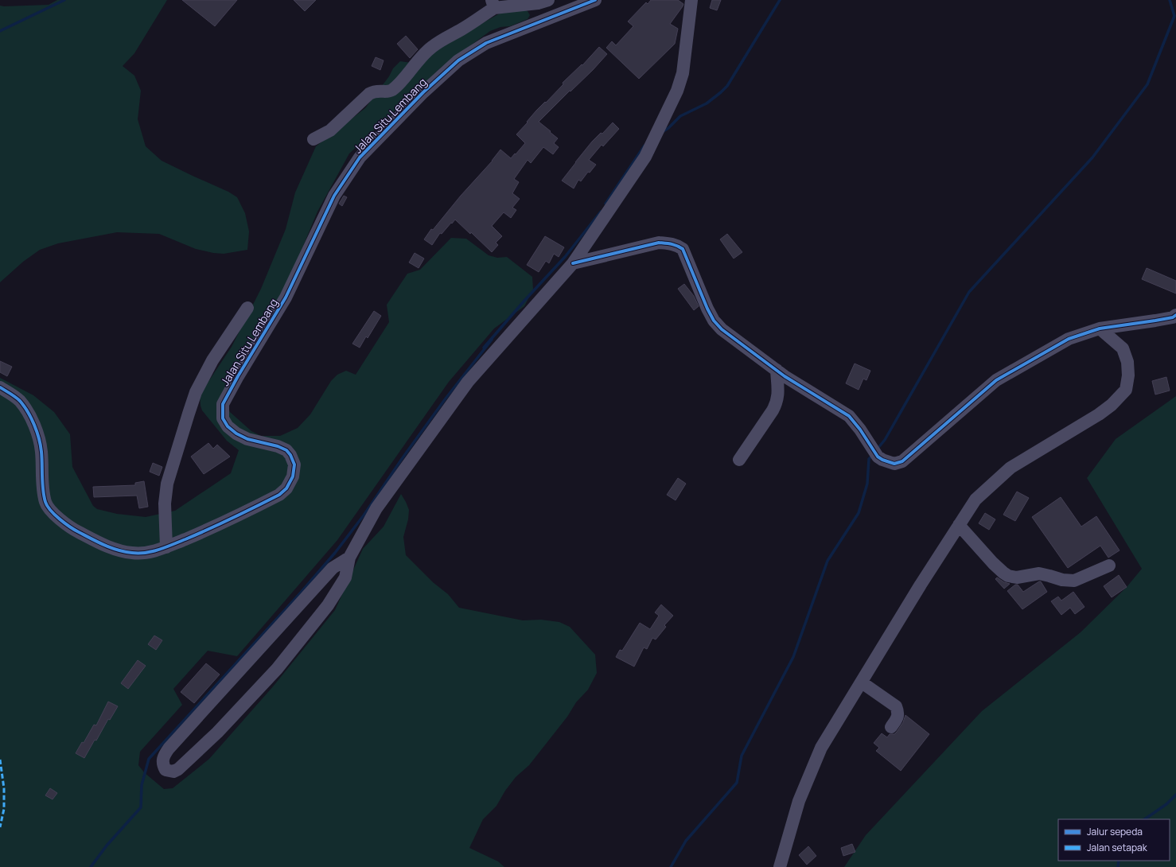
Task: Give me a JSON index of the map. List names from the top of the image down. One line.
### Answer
{"streets":{"street":["Jalan Situ Lembang"]},"legend":["Jalur sepeda","Jalan setapak"]}
